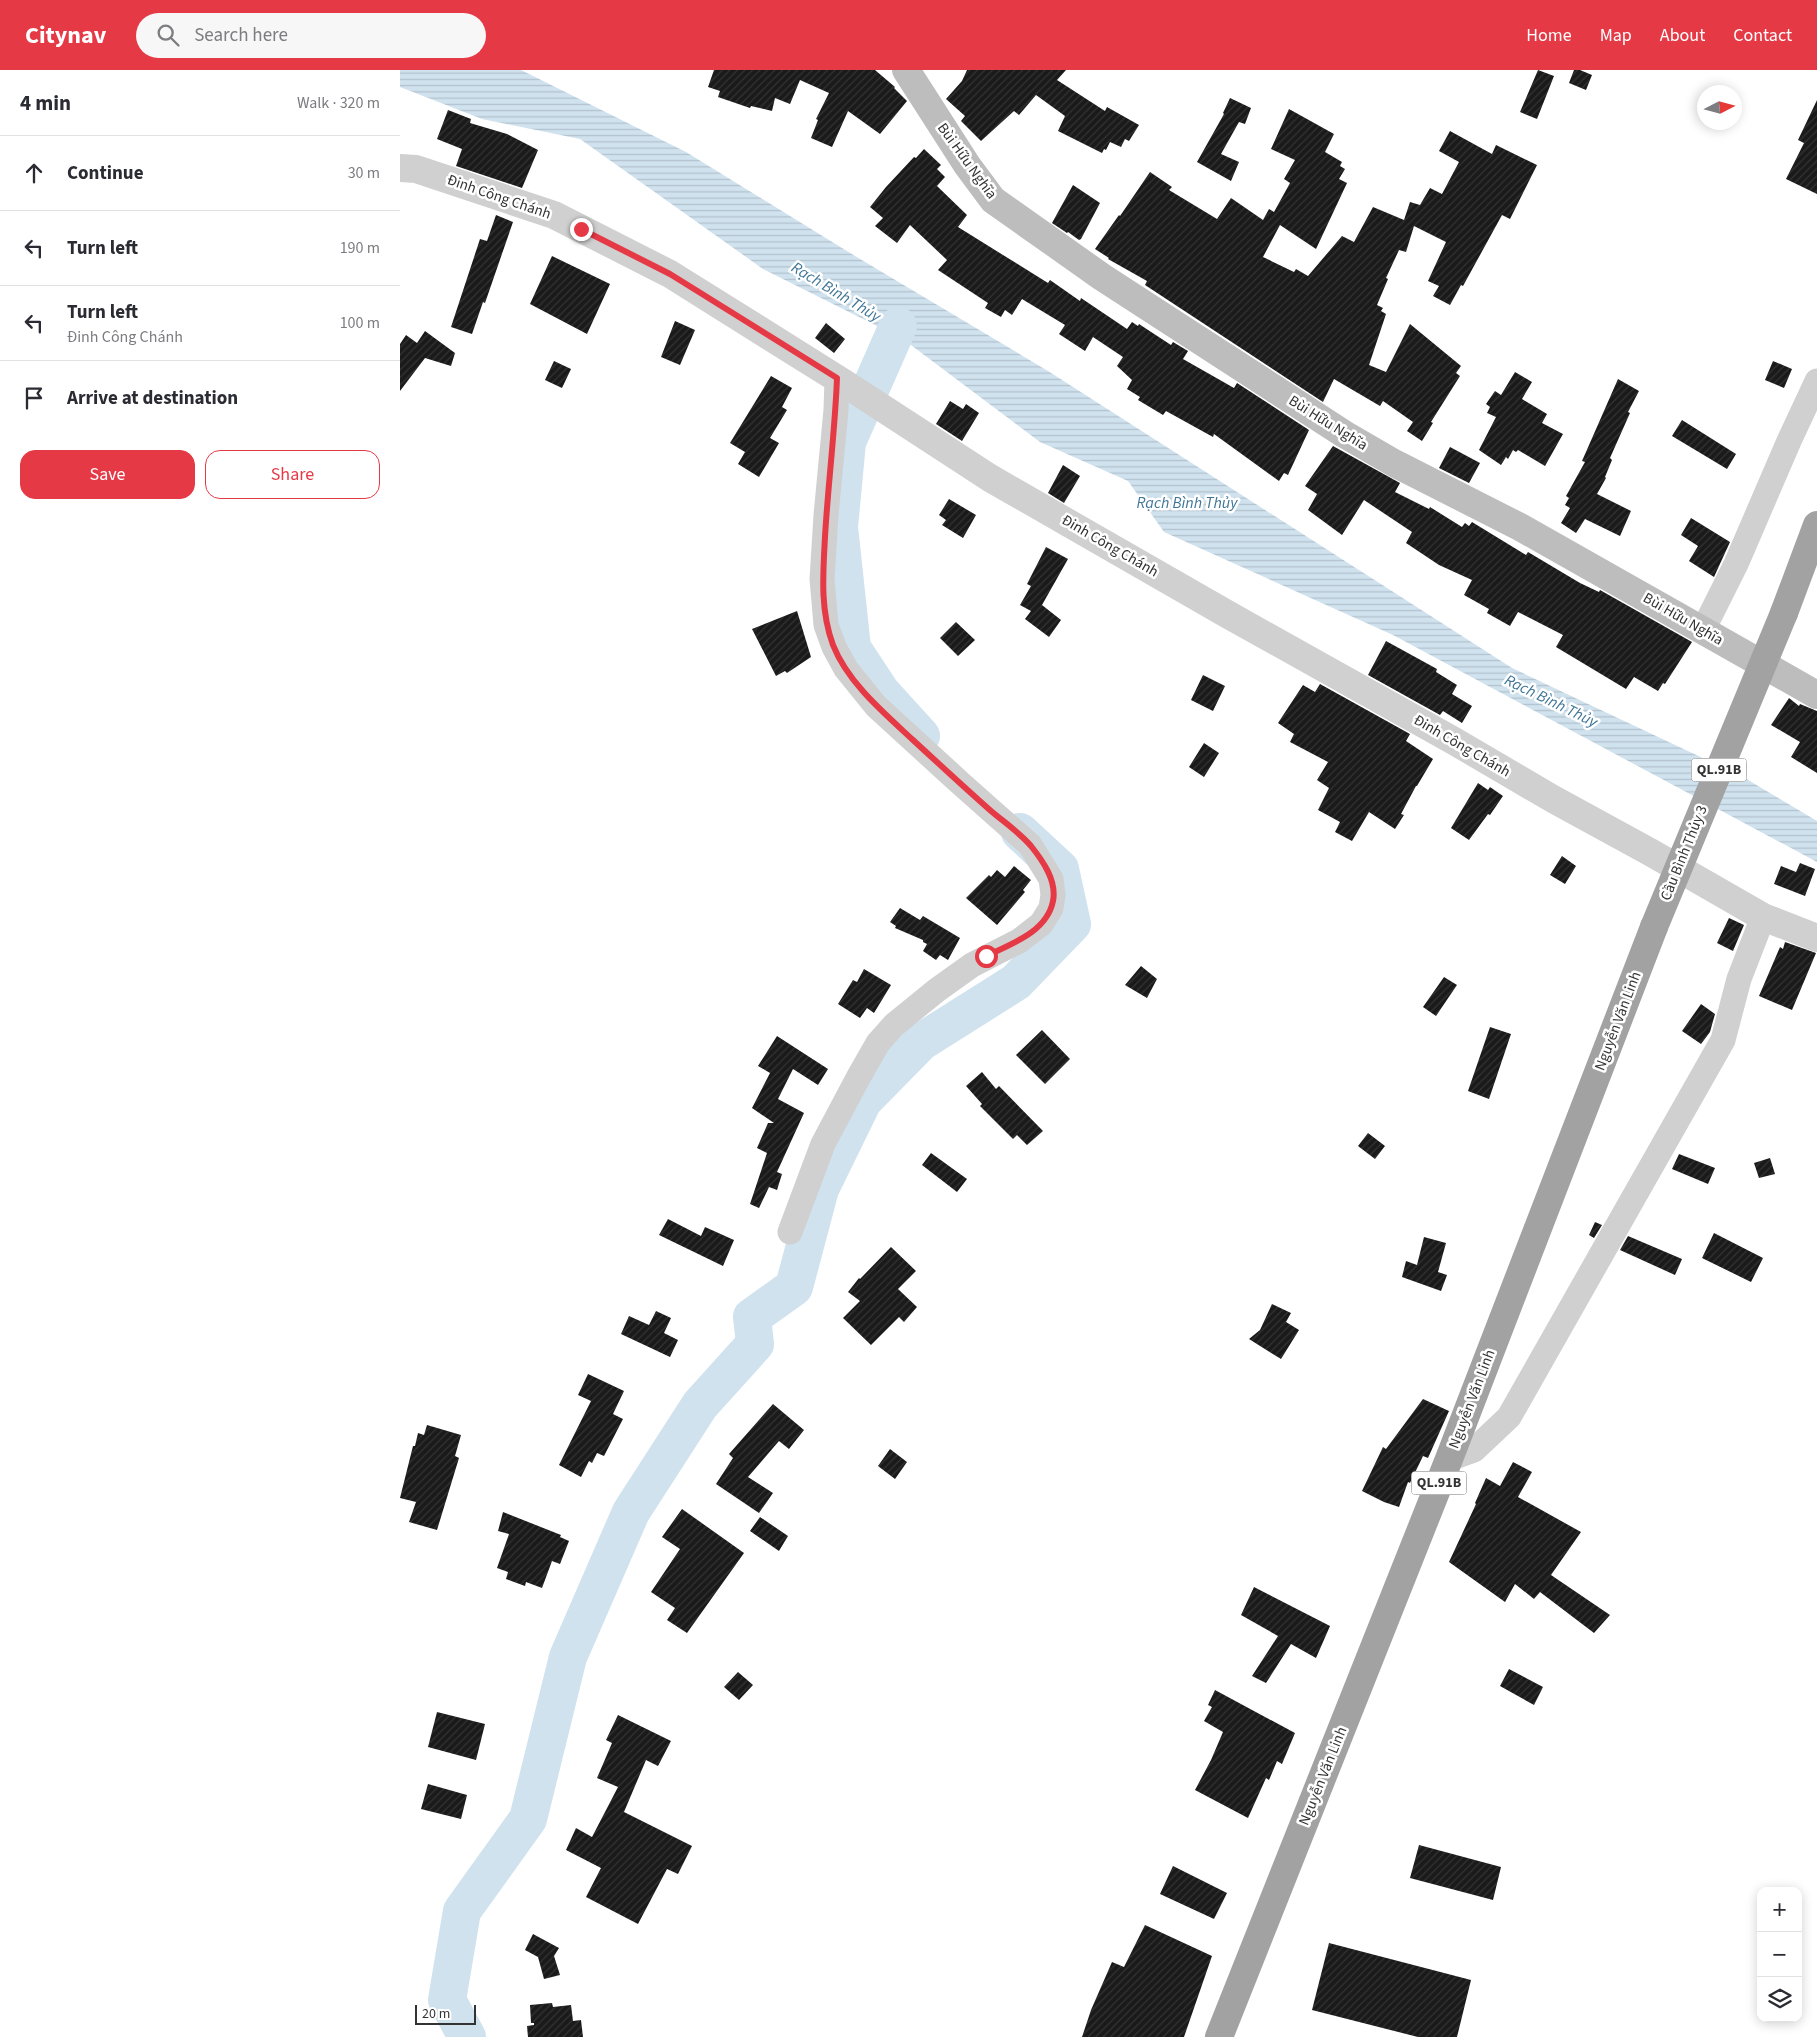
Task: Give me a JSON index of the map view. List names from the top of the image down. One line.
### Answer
{"streets":{"highway":["QL.91B","Cầu Bình Thủy 3","Nguyễn Văn Linh"],"main road":["Bùi Hữu Nghĩa"],"street":["Đinh Công Chánh"]},"crossings":[["Cầu Bình Thủy 3","Nguyễn Văn Linh"]],"water":["Rạch Bình Thủy"],"scale_bar":"20 m","north":"right","page":{"header":"Citynav","search":"Search here","nav":["Home","Map","About","Contact"],"heading":["4 min","Walk · 320 m"],"list":[["Continue","30 m"],["Turn left","190 m"],["Turn left","Đinh Công Chánh","100 m"],"Arrive at destination"],"buttons":["Save","Share"],"map_buttons":["+","−"],"scale":"20 m"}}
